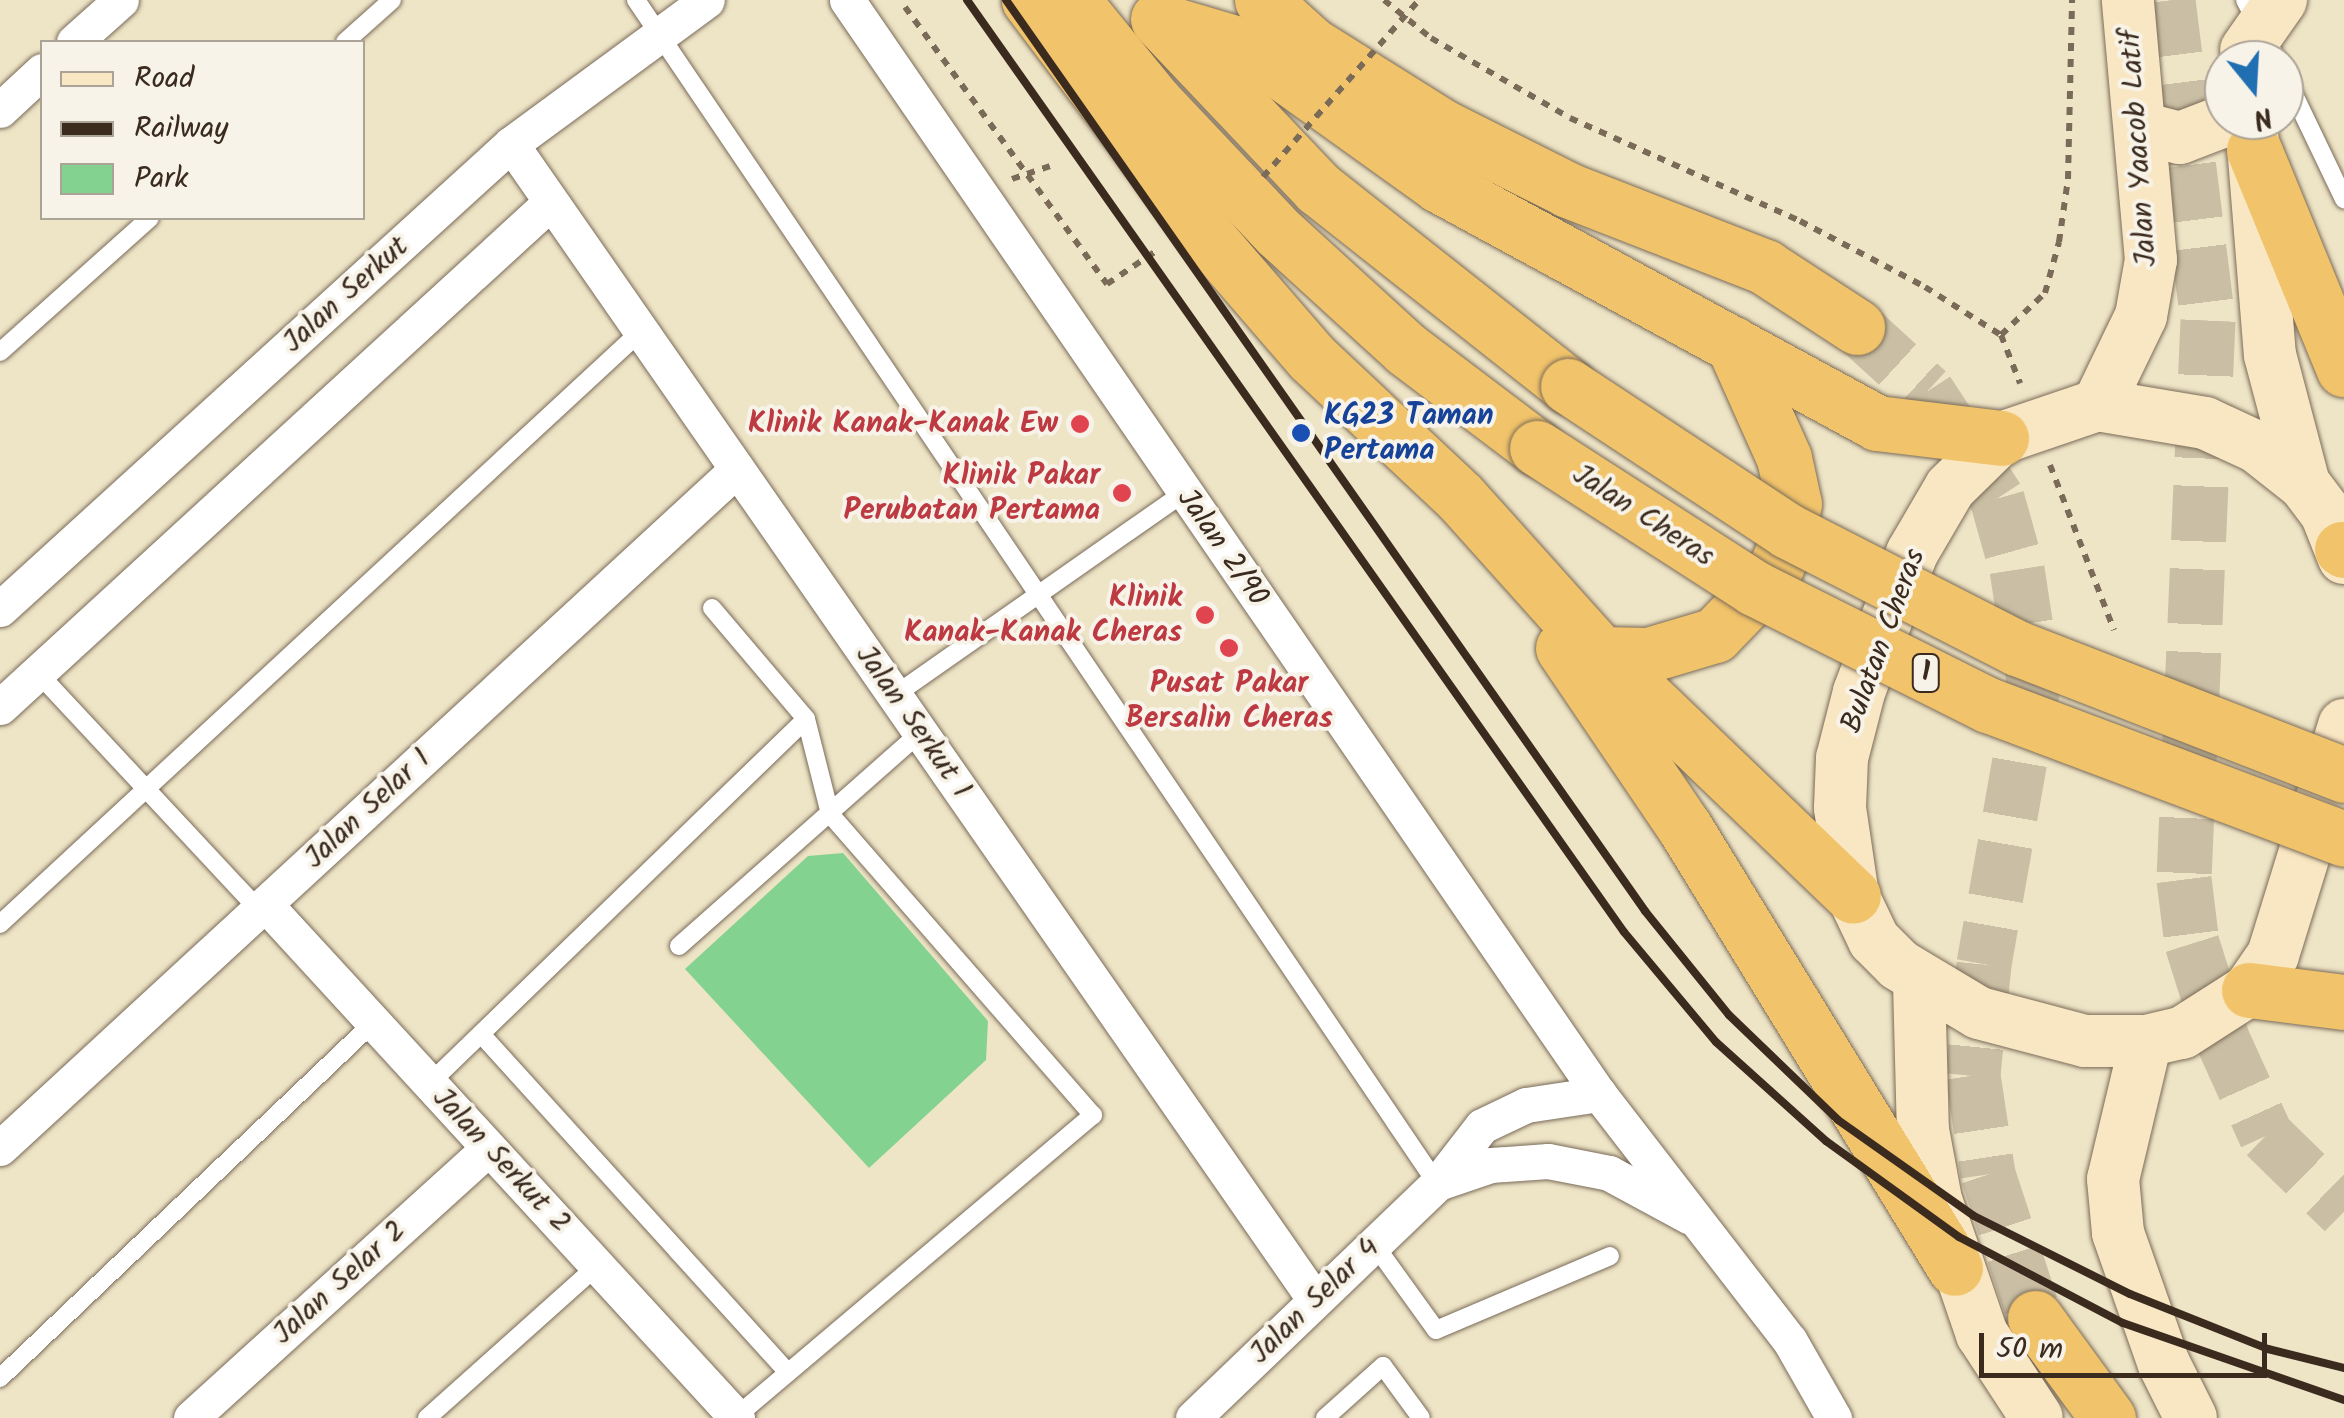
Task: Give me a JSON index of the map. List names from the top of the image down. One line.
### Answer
{"streets":{"highway":["Jalan Cheras","1"],"main road":["Jalan Yaacob Latif","Bulatan Cheras"],"street":["Jalan Serkut","Jalan 2/90","Jalan Serkut 1","Jalan Selar 1","Jalan Serkut 2","Jalan Selar 2","Jalan Selar 4"]},"crossings":[["Jalan Yaacob Latif","Bulatan Cheras"],["Jalan Serkut","Jalan Serkut 1"],["Jalan 2/90","Jalan Selar 4"],["Jalan Serkut 1","Jalan Selar 1"],["Jalan Serkut 1","Jalan Selar 4"],["Jalan Selar 1","Jalan Serkut 2"],["Jalan Serkut 2","Jalan Selar 2"]],"places":["Klinik Kanak-Kanak Ew","KG23 Taman Pertama","Klinik Pakar Perubatan Pertama","Klinik Kanak-Kanak Cheras","Pusat Pakar Bersalin Cheras"],"legend":["Road","Railway","Park"],"scale_bar":"50 m","north":"bottom"}
